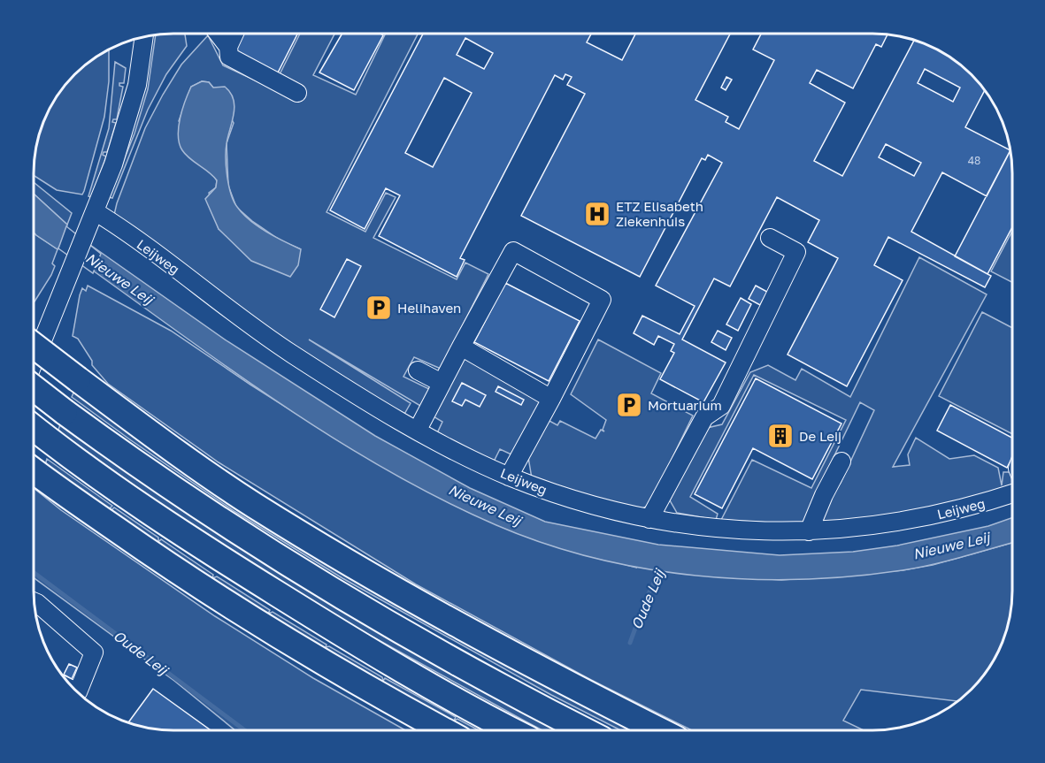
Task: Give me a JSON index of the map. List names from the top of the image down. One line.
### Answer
{"streets":{"street":["Leijweg"]},"water":["Nieuwe Leij","Oude Leij"],"places":{"hospital":["ETZ Elisabeth Ziekenhuis"],"parking":["Helihaven","Mortuarium"],"building":["De Leij"]},"house_numbers":["48"]}
